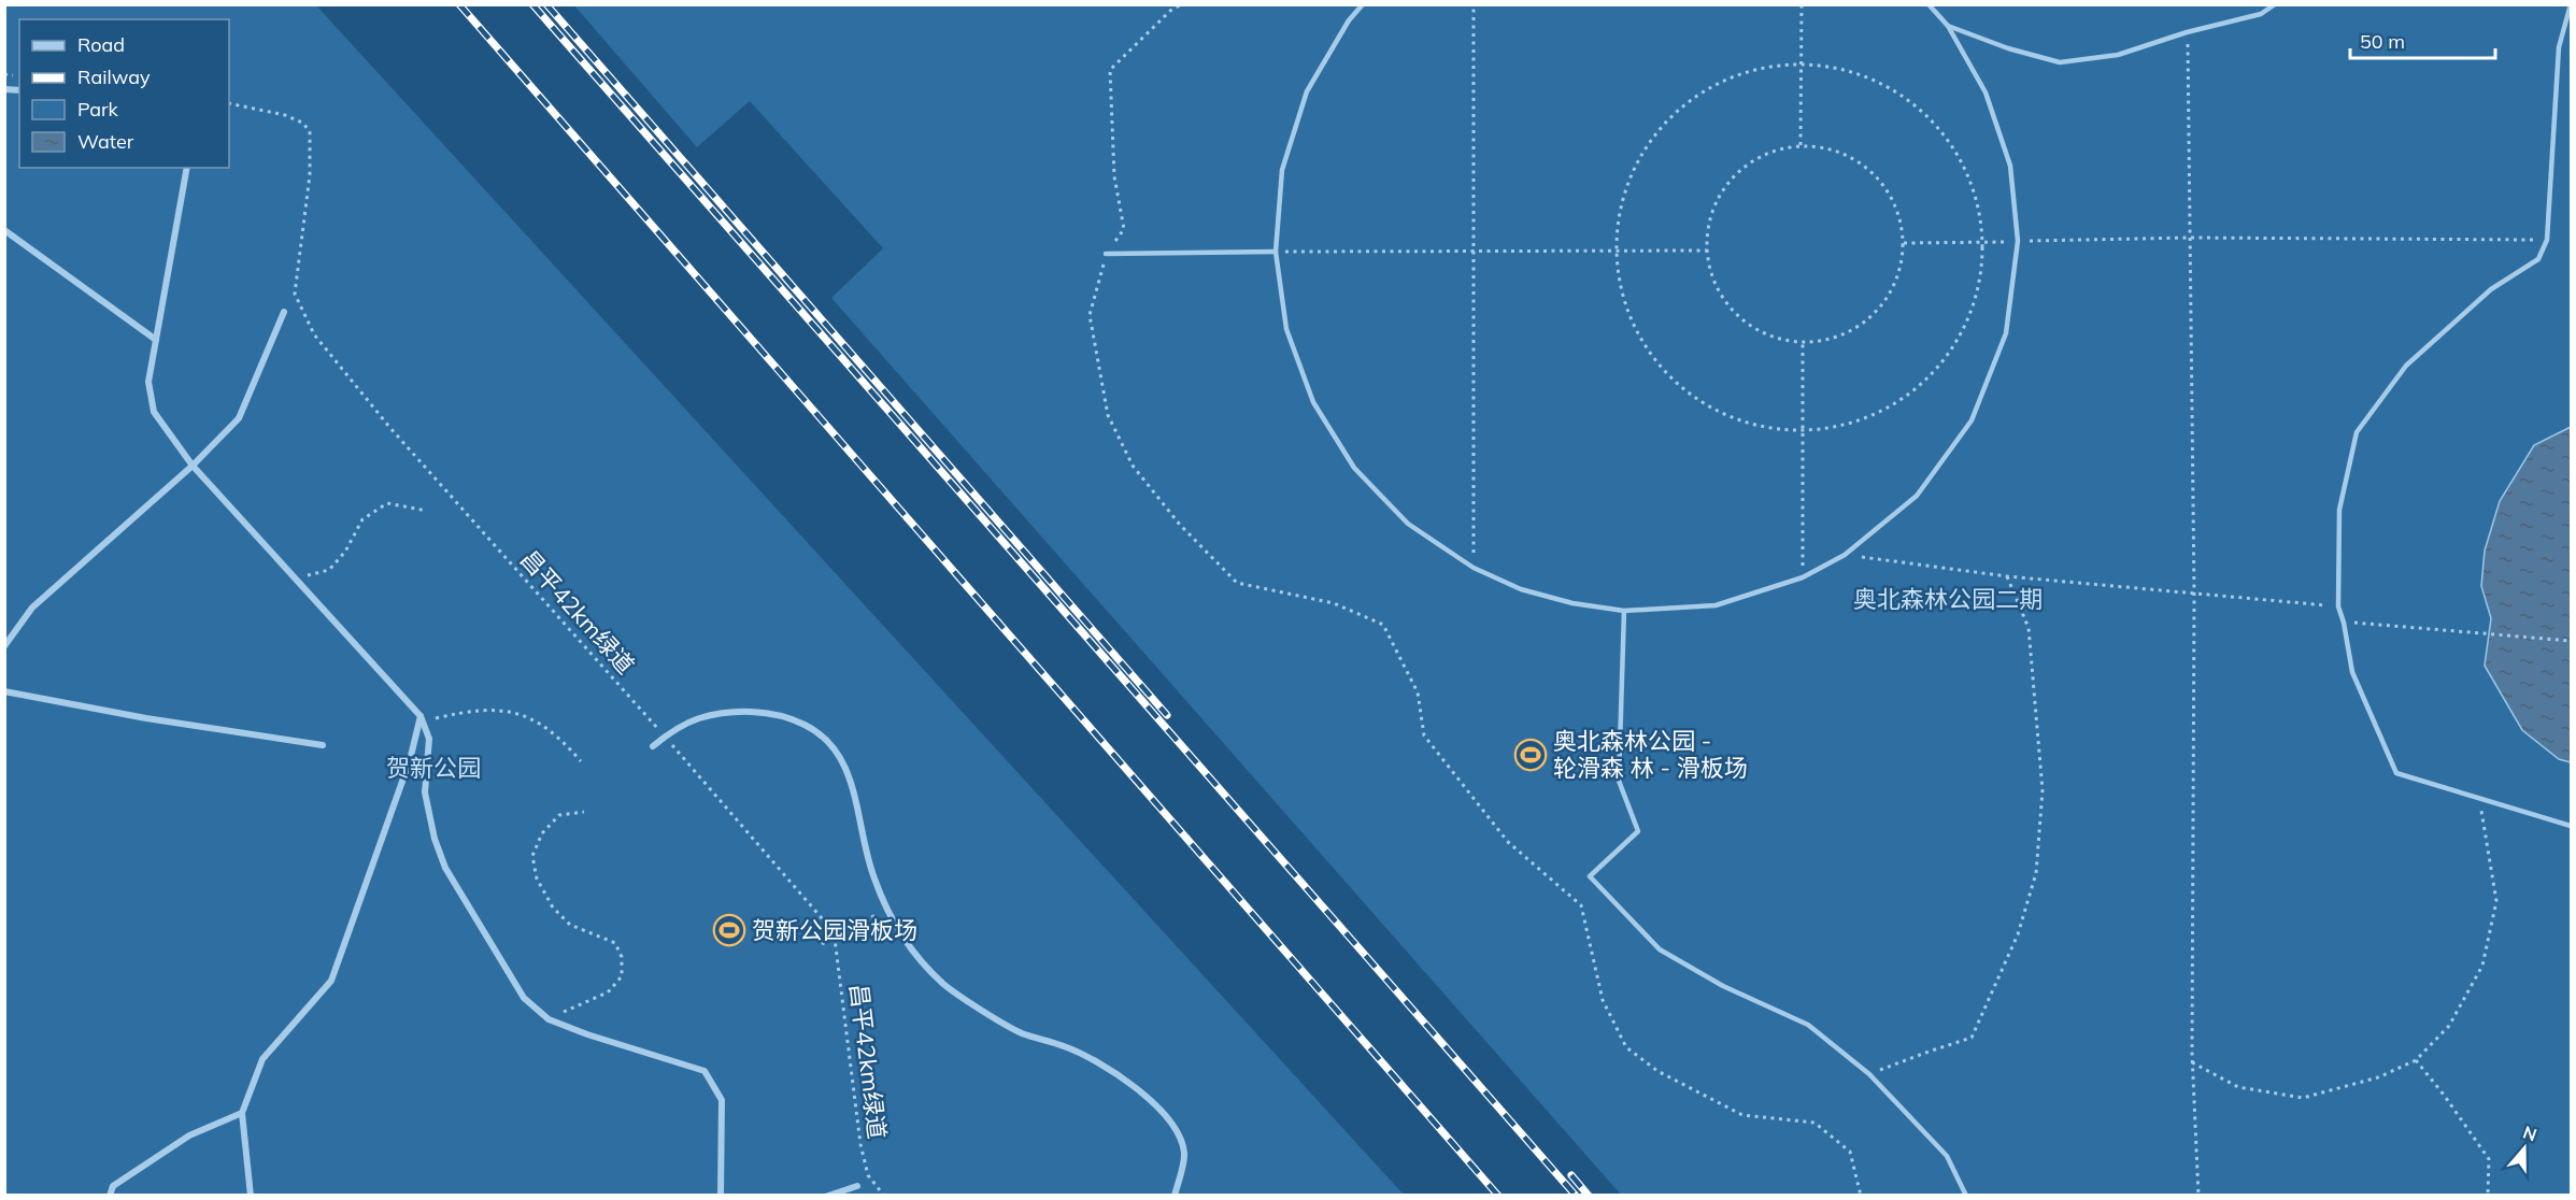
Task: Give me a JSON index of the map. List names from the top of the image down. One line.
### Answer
{"streets":{"path":["昌平42km绿道"]},"parks":["奥北森林公园二期","贺新公园"],"places":{"sports":["奥北森林公园 - 轮滑森 林 - 滑板场","贺新公园滑板场"]},"legend":["Road","Railway","Park","Water"],"scale_bar":"50 m","north":"top"}
